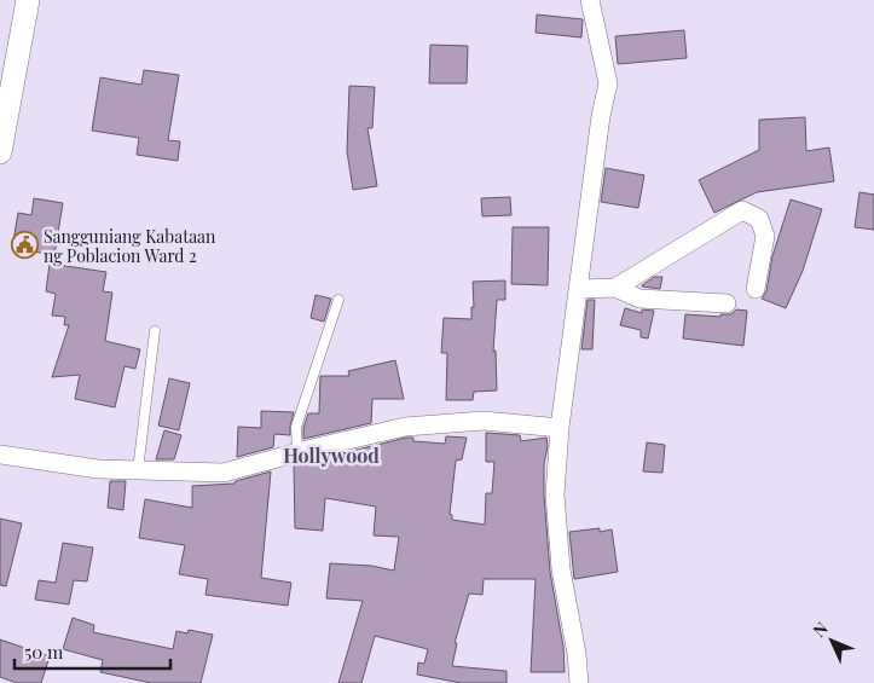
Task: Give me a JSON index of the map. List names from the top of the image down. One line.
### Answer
{"districts":["Hollywood"],"places":{"public building":["Sangguniang Kabataan ng Poblacion Ward 2"]},"scale_bar":"50 m","north":"top left"}
